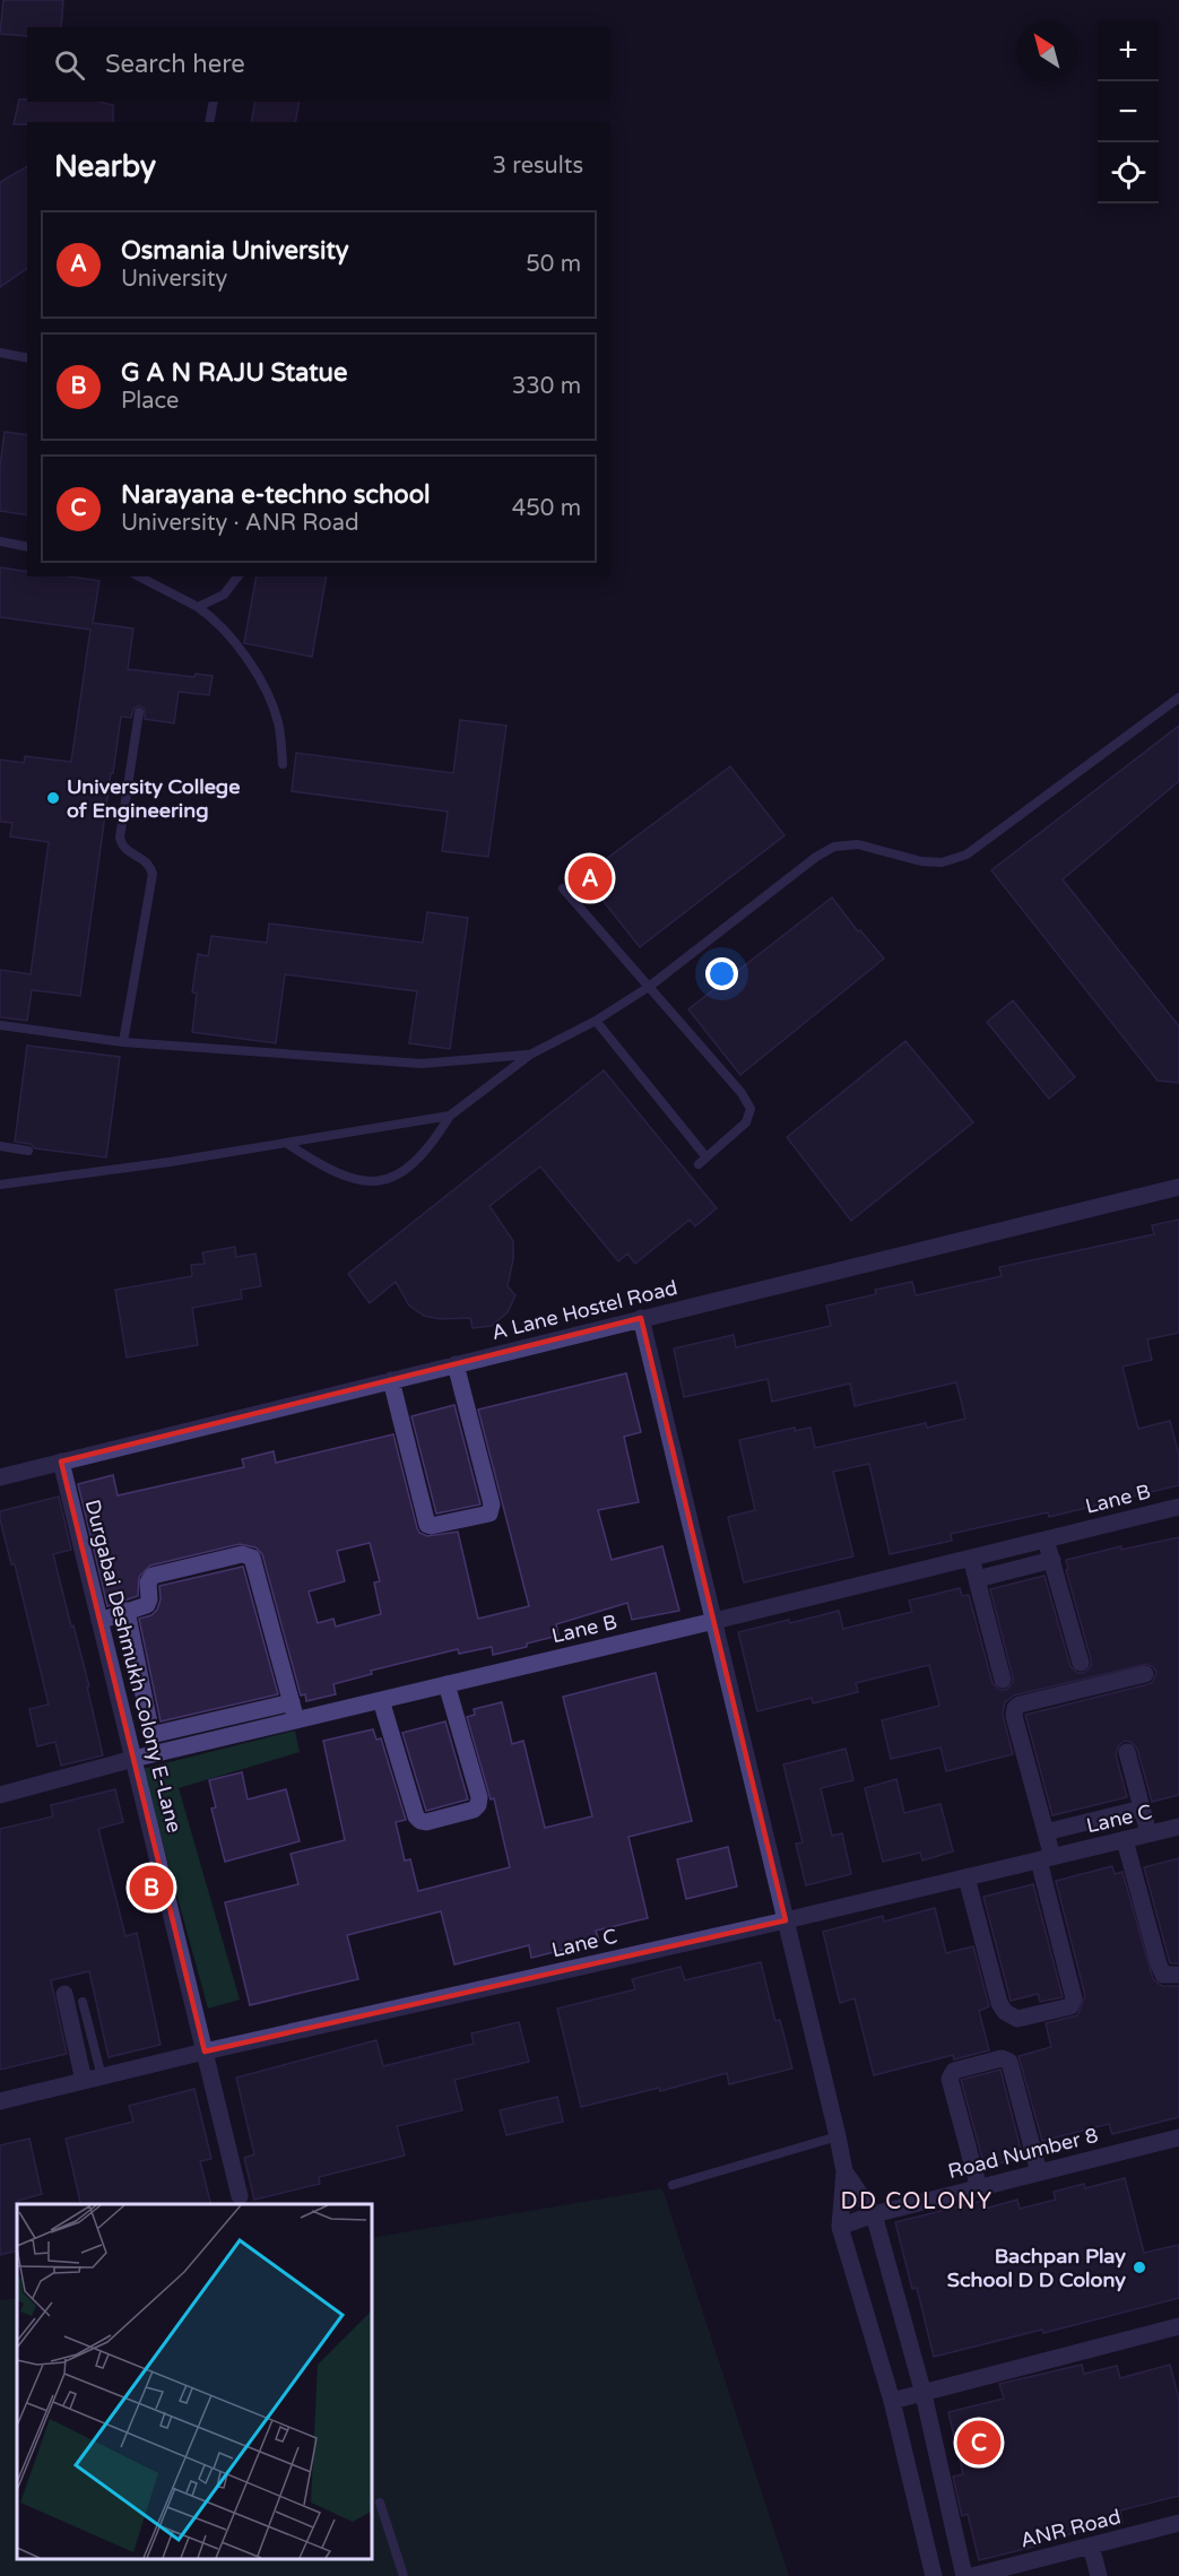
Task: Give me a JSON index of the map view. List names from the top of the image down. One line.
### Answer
{"streets":{"street":["A Lane Hostel Road","Lane B","Durgabai Deshmukh Colony E-Lane","Lane C","Road Number 8","ANR Road"]},"crossings":[["A Lane Hostel Road","Durgabai Deshmukh Colony E-Lane"],["Lane B","Durgabai Deshmukh Colony E-Lane"],["Durgabai Deshmukh Colony E-Lane","Lane C"]],"districts":["DD COLONY"],"places":["University College of Engineering","Bachpan Play School D D Colony"],"north":"top left","page":{"map_buttons":["+","−"],"search":"Search here","heading":["Nearby","3 results"],"list":[{"mark":"A","name":"Osmania University","note":"University","value":"50 m"},{"mark":"B","name":"G A N RAJU Statue","note":"Place","value":"330 m"},{"mark":"C","name":"Narayana e-techno school","note":"University · ANR Road","value":"450 m"}],"pins":["A","B","C"]}}
